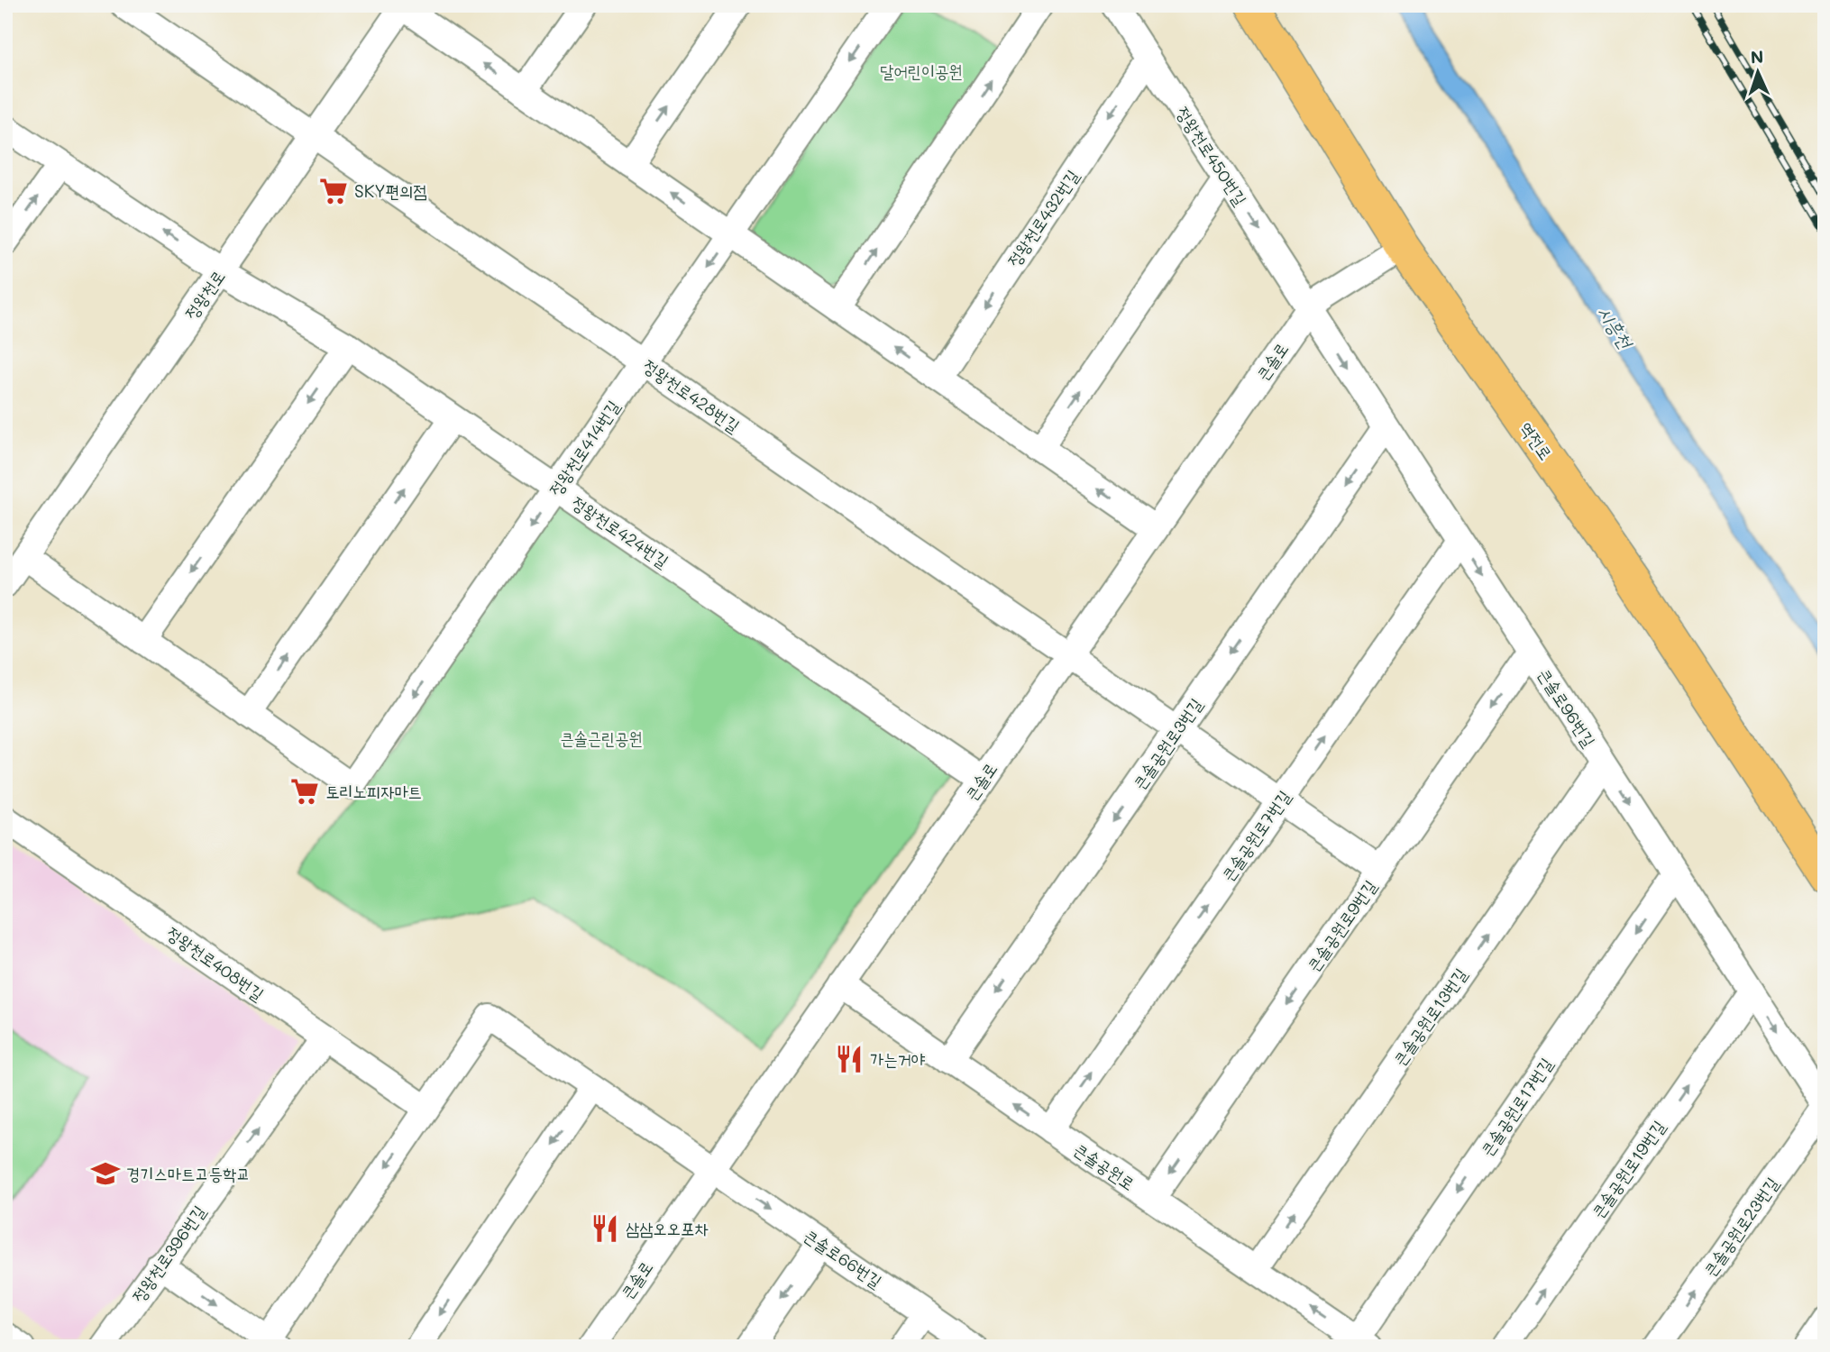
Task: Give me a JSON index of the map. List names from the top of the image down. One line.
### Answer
{"streets":{"main road":["역전로"],"street":["정왕천로450번길","정왕천로432번길","정왕천로","큰솔로","정왕천로428번길","정왕천로414번길","정왕천로424번길","큰솔로96번길","큰솔공원로3번길","큰솔공원로7번길","큰솔공원로9번길","정왕천로408번길","큰솔공원로13번길","큰솔공원로17번길","큰솔공원로","큰솔공원로19번길","큰솔공원로23번길","정왕천로396번길","큰솔로66번길"]},"crossings":[["정왕천로450번길","정왕천로432번길"],["정왕천로450번길","큰솔로"],["정왕천로450번길","큰솔로96번길"],["정왕천로","정왕천로428번길"],["정왕천로","정왕천로414번길"],["정왕천로","정왕천로424번길"],["큰솔로","정왕천로428번길"],["큰솔로","역전로"],["큰솔로","정왕천로424번길"],["큰솔로","큰솔로96번길"],["큰솔로","큰솔공원로"],["큰솔로","큰솔로66번길"],["정왕천로428번길","정왕천로414번길"],["정왕천로428번길","큰솔공원로3번길"],["정왕천로428번길","큰솔공원로7번길"],["정왕천로428번길","큰솔공원로9번길"],["정왕천로414번길","정왕천로424번길"],["큰솔로96번길","큰솔공원로3번길"],["큰솔로96번길","큰솔공원로7번길"],["큰솔로96번길","큰솔공원로9번길"],["큰솔로96번길","큰솔공원로13번길"],["큰솔로96번길","큰솔공원로17번길"],["큰솔로96번길","큰솔공원로19번길"],["큰솔로96번길","큰솔공원로23번길"],["큰솔공원로3번길","큰솔공원로"],["큰솔공원로7번길","큰솔공원로"],["큰솔공원로9번길","큰솔공원로"],["정왕천로408번길","정왕천로396번길"],["큰솔공원로13번길","큰솔공원로"],["큰솔공원로17번길","큰솔공원로"]],"one_way":["정왕천로450번길","큰솔로96번길","큰솔공원로3번길","큰솔공원로7번길","큰솔공원로9번길","큰솔공원로13번길","큰솔공원로17번길","큰솔공원로","큰솔공원로19번길","큰솔공원로23번길","큰솔로66번길"],"water":["시흥천"],"parks":["달어린이공원","큰솔근린공원"],"places":{"supermarket":["SKY편의점","토리노피자마트"],"restaurant":["가는거야","삼삼오오포차"],"school or university":["경기스마트고등학교"]},"north":"top"}
